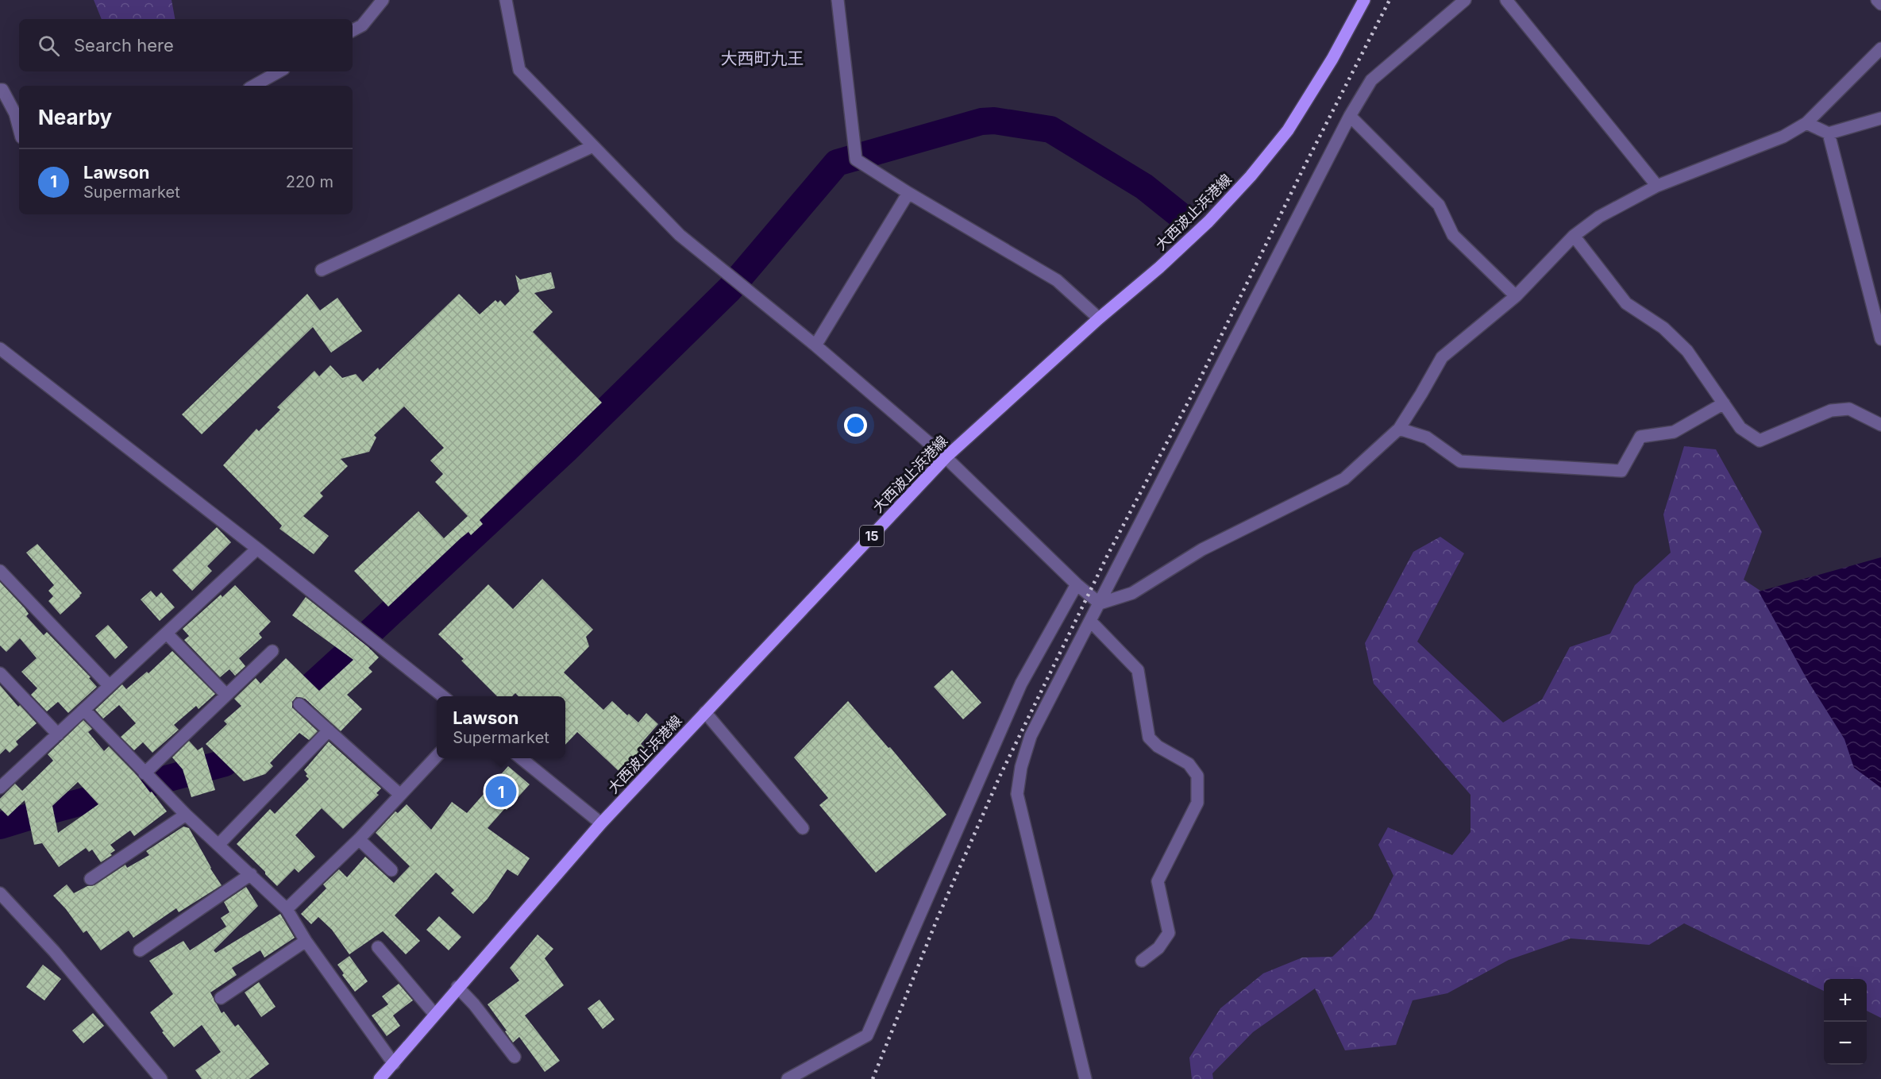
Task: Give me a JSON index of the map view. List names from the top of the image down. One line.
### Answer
{"streets":{"main road":["大西波止浜港線","15"]},"districts":["大西町九王"],"page":{"search":"Search here","heading":"Nearby","list":[{"mark":"1","name":"Lawson","note":"Supermarket","value":"220 m"}],"popup":["Lawson","Supermarket"],"pins":"1","map_buttons":["+","−"]}}
